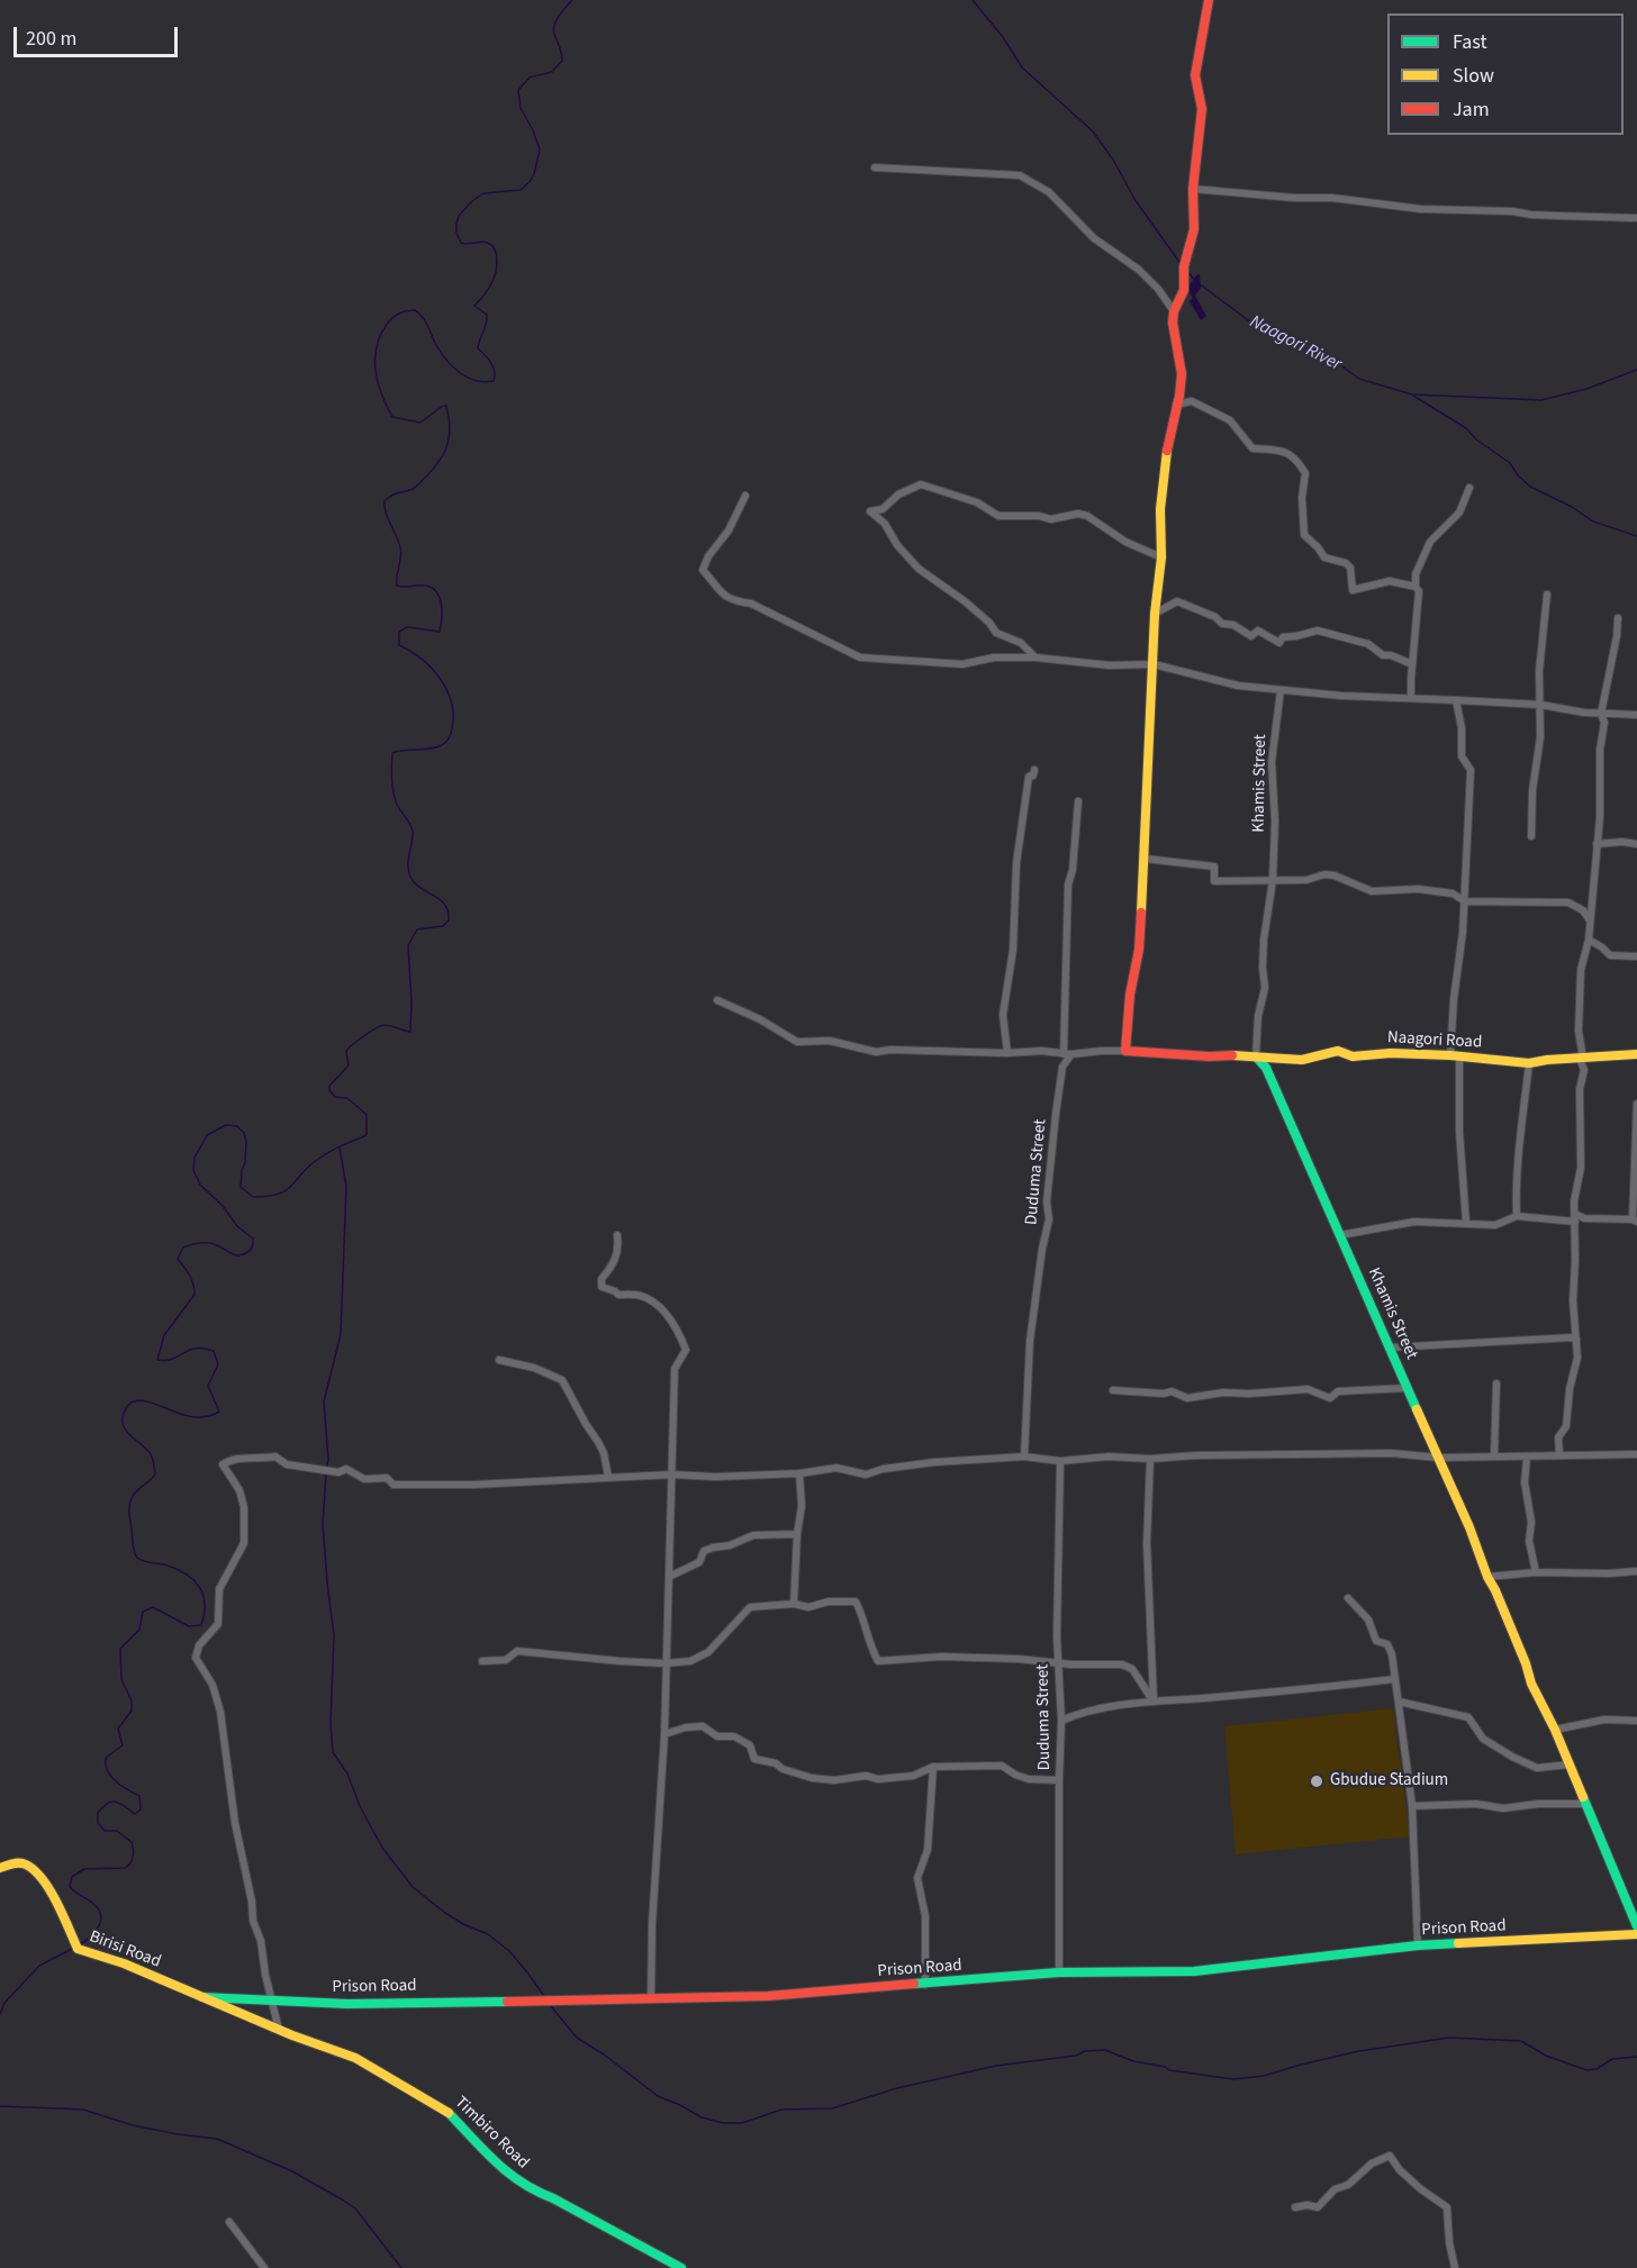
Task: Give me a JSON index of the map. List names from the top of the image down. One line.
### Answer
{"streets":{"street":["Khamis Street","Naagori Road","Duduma Street","Prison Road","Birisi Road","Timbiro Road"]},"crossings":[["Khamis Street","Naagori Road"],["Naagori Road","Duduma Street"],["Duduma Street","Prison Road"],["Prison Road","Birisi Road"],["Prison Road","Timbiro Road"],["Birisi Road","Timbiro Road"]],"water":["Naagori River"],"places":["Gbudue Stadium"],"legend":["Fast","Slow","Jam"],"scale_bar":"200 m"}
